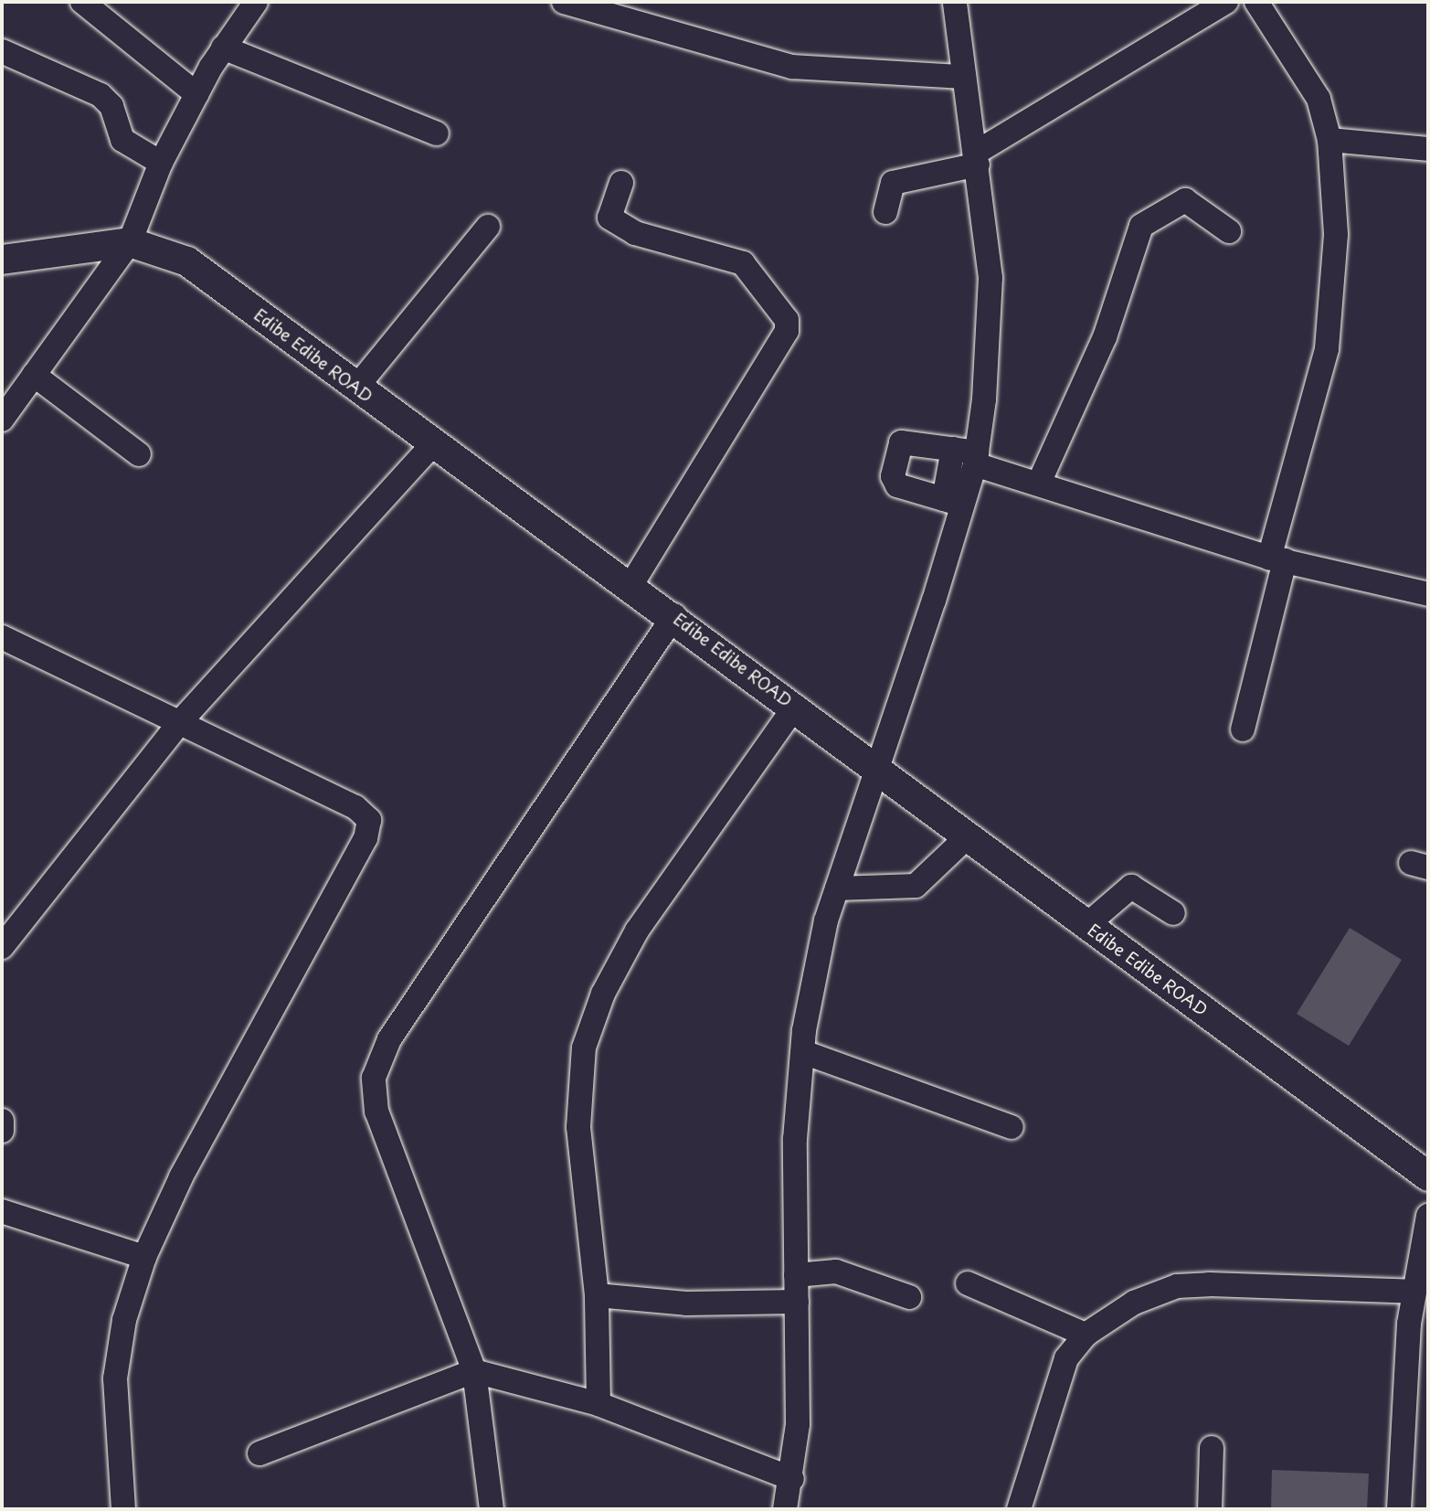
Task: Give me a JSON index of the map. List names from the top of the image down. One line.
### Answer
{"streets":{"main road":["Edibe Edibe ROAD"]}}
